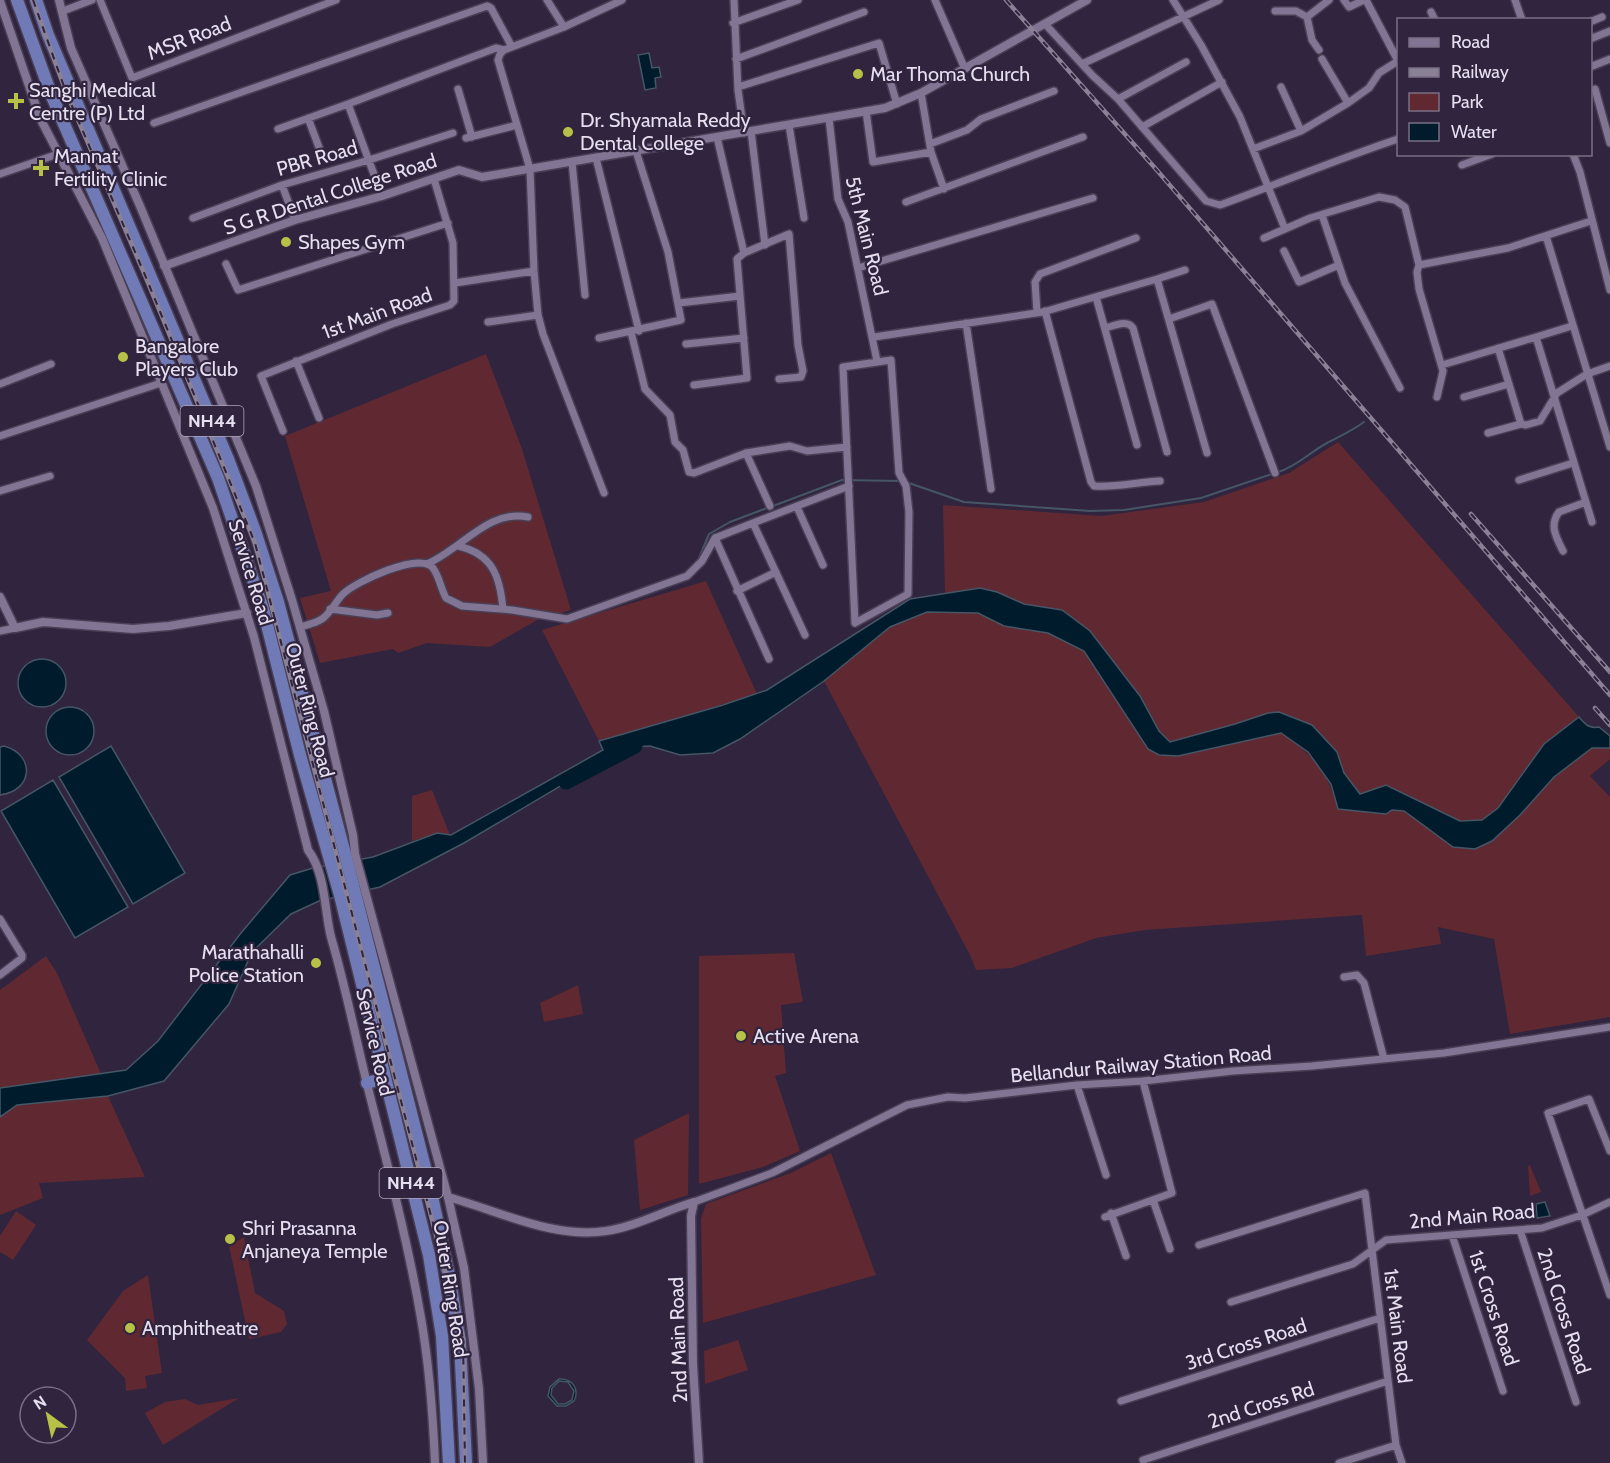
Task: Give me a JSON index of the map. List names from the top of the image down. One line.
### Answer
{"streets":{"highway":["NH44","Outer Ring Road"],"street":["MSR Road","PBR Road","S G R Dental College Road","5th Main Road","1st Main Road","Service Road","Bellandur Railway Station Road","2nd Main Road","1st Cross Road","2nd Cross Road","3rd Cross Road","2nd Cross Rd"]},"crossings":[["S G R Dental College Road","5th Main Road"],["S G R Dental College Road","1st Main Road"],["S G R Dental College Road","Service Road"],["1st Main Road","2nd Main Road"],["1st Main Road","3rd Cross Road"],["1st Main Road","2nd Cross Rd"],["Service Road","Outer Ring Road"],["Bellandur Railway Station Road","2nd Main Road"],["2nd Main Road","1st Cross Road"],["2nd Main Road","2nd Cross Road"]],"places":{"other":["Mar Thoma Church","Dr. Shyamala Reddy Dental College","Shapes Gym","Bangalore Players Club","Marathahalli Police Station","Active Arena","Shri Prasanna Anjaneya Temple","Amphitheatre"],"health":["Sanghi Medical Centre (P) Ltd","Mannat Fertility Clinic"]},"legend":["Road","Railway","Park","Water"],"north":"top left"}
